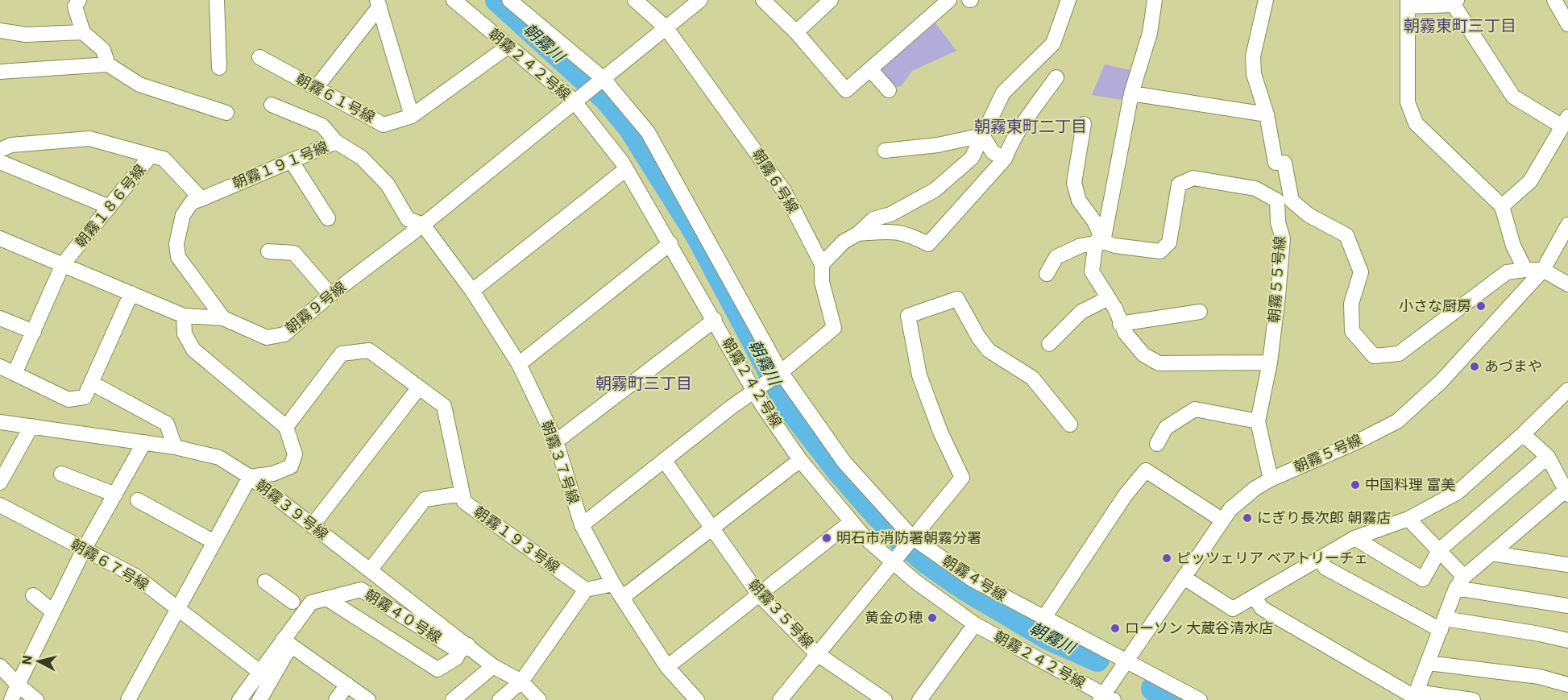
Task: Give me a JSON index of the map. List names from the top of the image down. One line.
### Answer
{"streets":{"street":["朝霧２４２号線","朝霧６１号線","朝霧１９１号線","朝霧６号線","朝霧１８６号線","朝霧５５号線","朝霧９号線","朝霧５号線","朝霧３７号線","朝霧３９号線","朝霧１９３号線","朝霧６７号線","朝霧４号線","朝霧３５号線","朝霧４０号線"]},"crossings":[["朝霧２４２号線","朝霧６１号線"],["朝霧２４２号線","朝霧９号線"],["朝霧２４２号線","朝霧５号線"],["朝霧２４２号線","朝霧４号線"],["朝霧１９１号線","朝霧９号線"],["朝霧１９１号線","朝霧３７号線"],["朝霧６号線","朝霧９号線"],["朝霧６号線","朝霧４号線"],["朝霧１８６号線","朝霧９号線"],["朝霧５５号線","朝霧５号線"],["朝霧９号線","朝霧３７号線"],["朝霧９号線","朝霧４号線"],["朝霧５号線","朝霧４号線"],["朝霧３９号線","朝霧４０号線"],["朝霧６７号線","朝霧４０号線"]],"districts":["朝霧東町三丁目","朝霧東町二丁目","朝霧町三丁目"],"water":["朝霧川"],"places":["小さな厨房","あづまや","中国料理 富美","にぎり長次郎 朝霧店","明石市消防署朝霧分署","ピッツェリア ベアトリーチェ","黄金の穂","ローソン 大蔵谷清水店"],"north":"left"}
